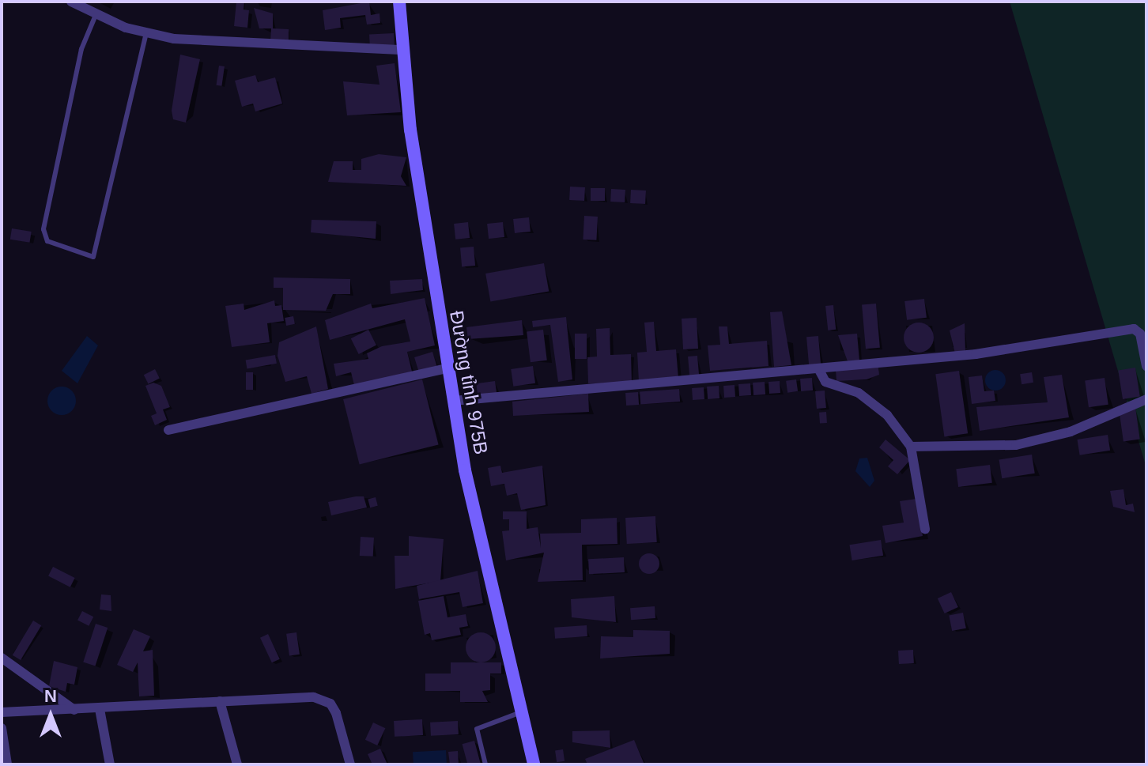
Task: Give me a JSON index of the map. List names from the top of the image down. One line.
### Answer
{"streets":{"main road":["Đường tỉnh 975B"]},"north":"top"}
